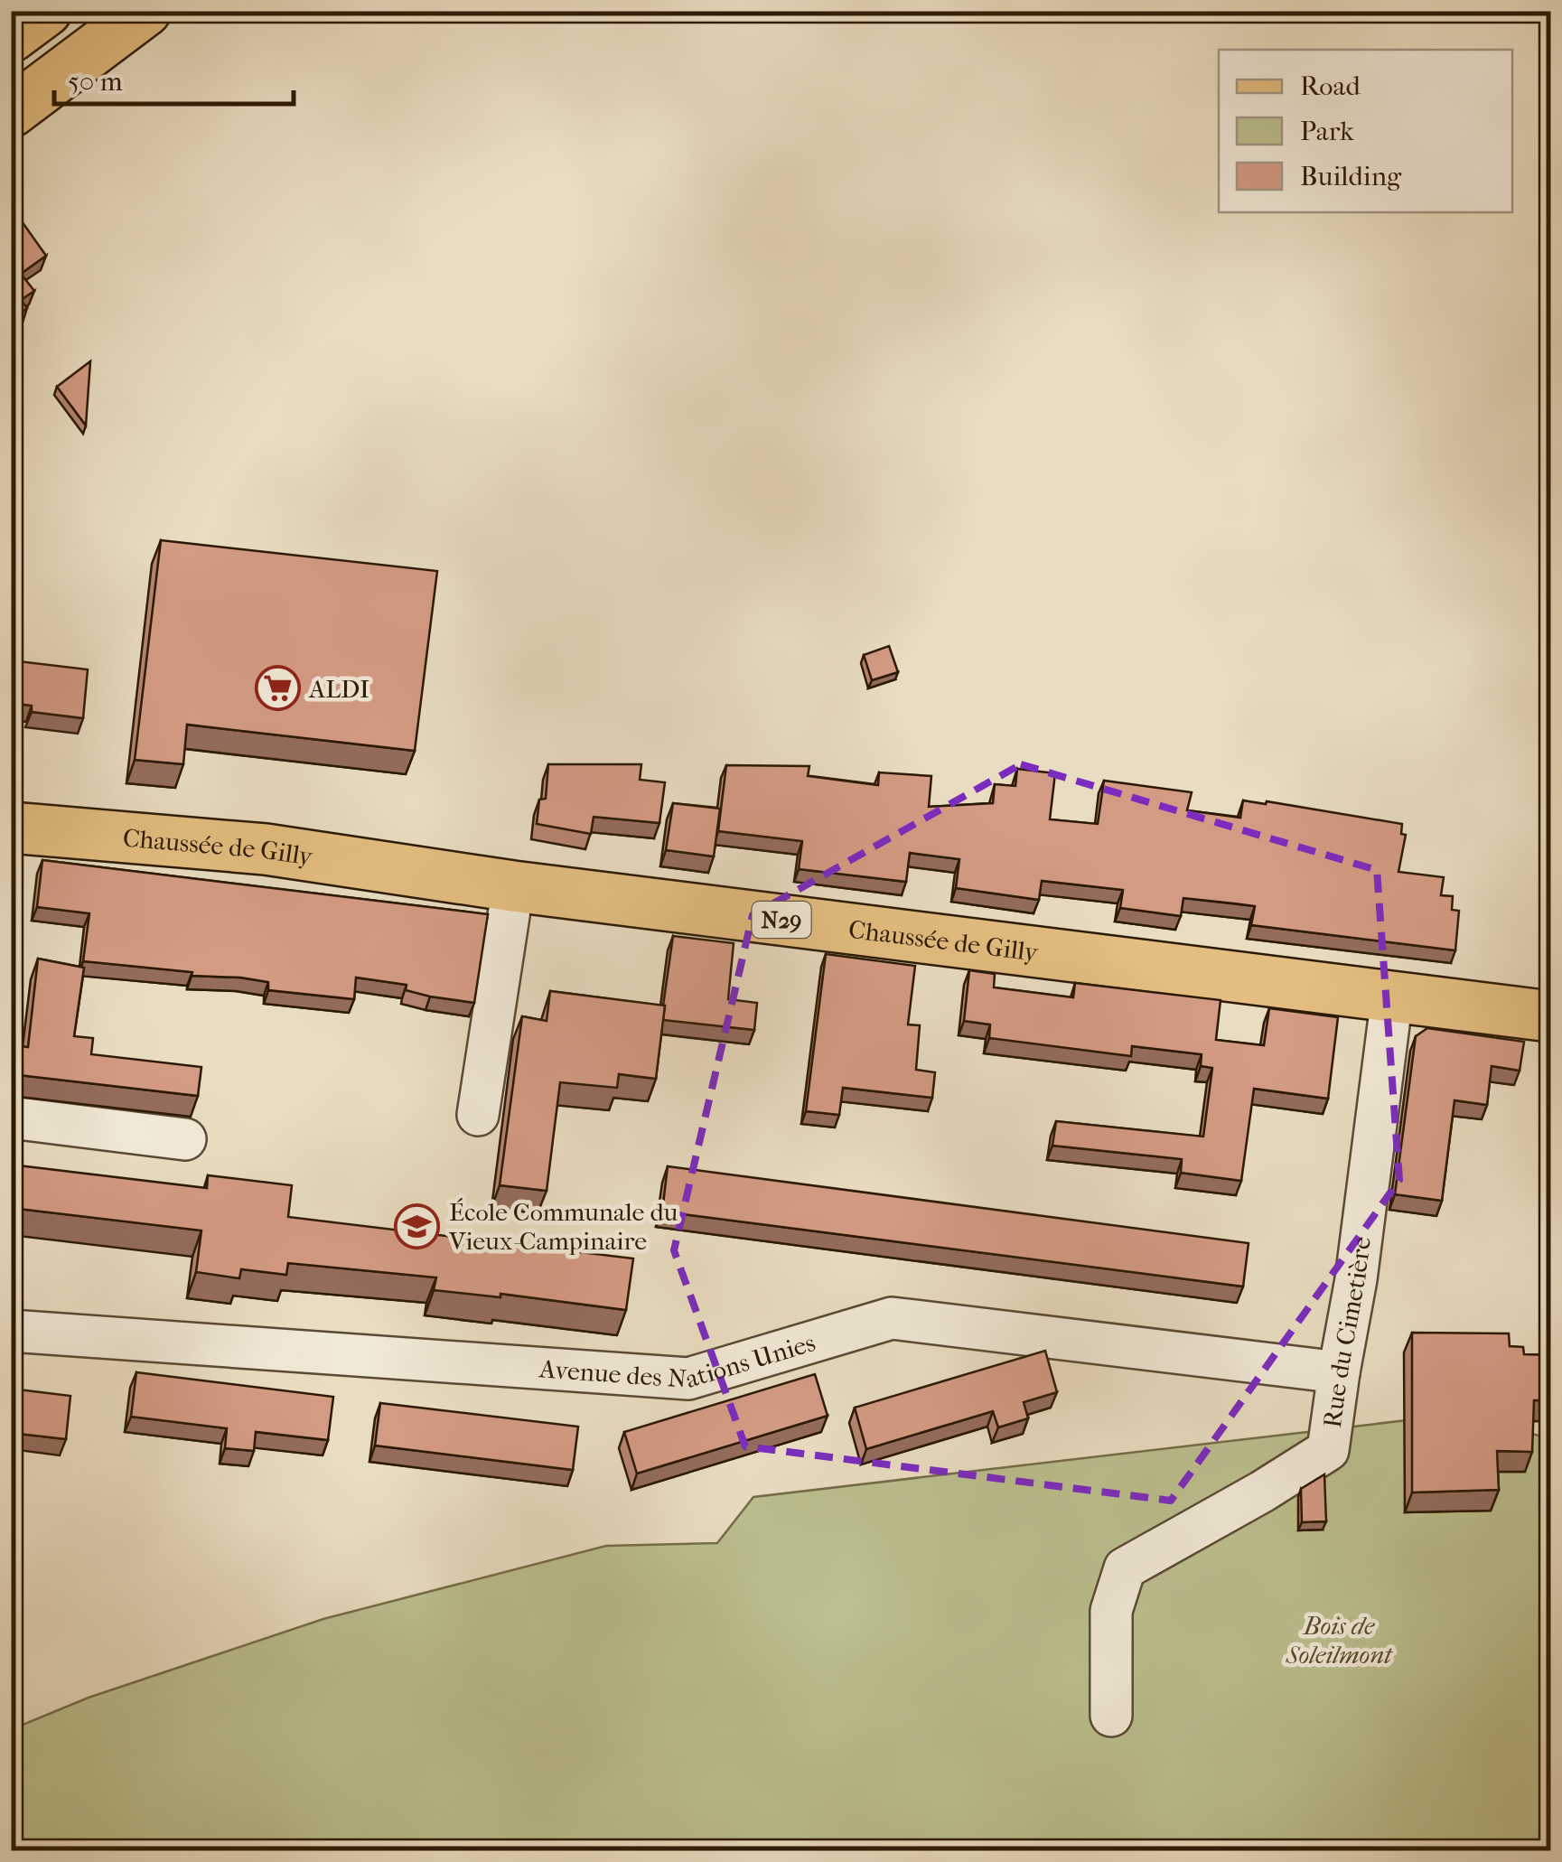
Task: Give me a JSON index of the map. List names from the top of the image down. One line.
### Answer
{"streets":{"main road":["Chaussée de Gilly","N29"],"street":["Rue du Cimetière","Avenue des Nations Unies"]},"crossings":[["Chaussée de Gilly","Rue du Cimetière"],["Rue du Cimetière","Avenue des Nations Unies"]],"parks":["Bois de Soleilmont"],"places":{"supermarket":["ALDI"],"school or university":["École Communale du Vieux-Campinaire"]},"legend":["Road","Park","Building"],"scale_bar":"50 m"}
